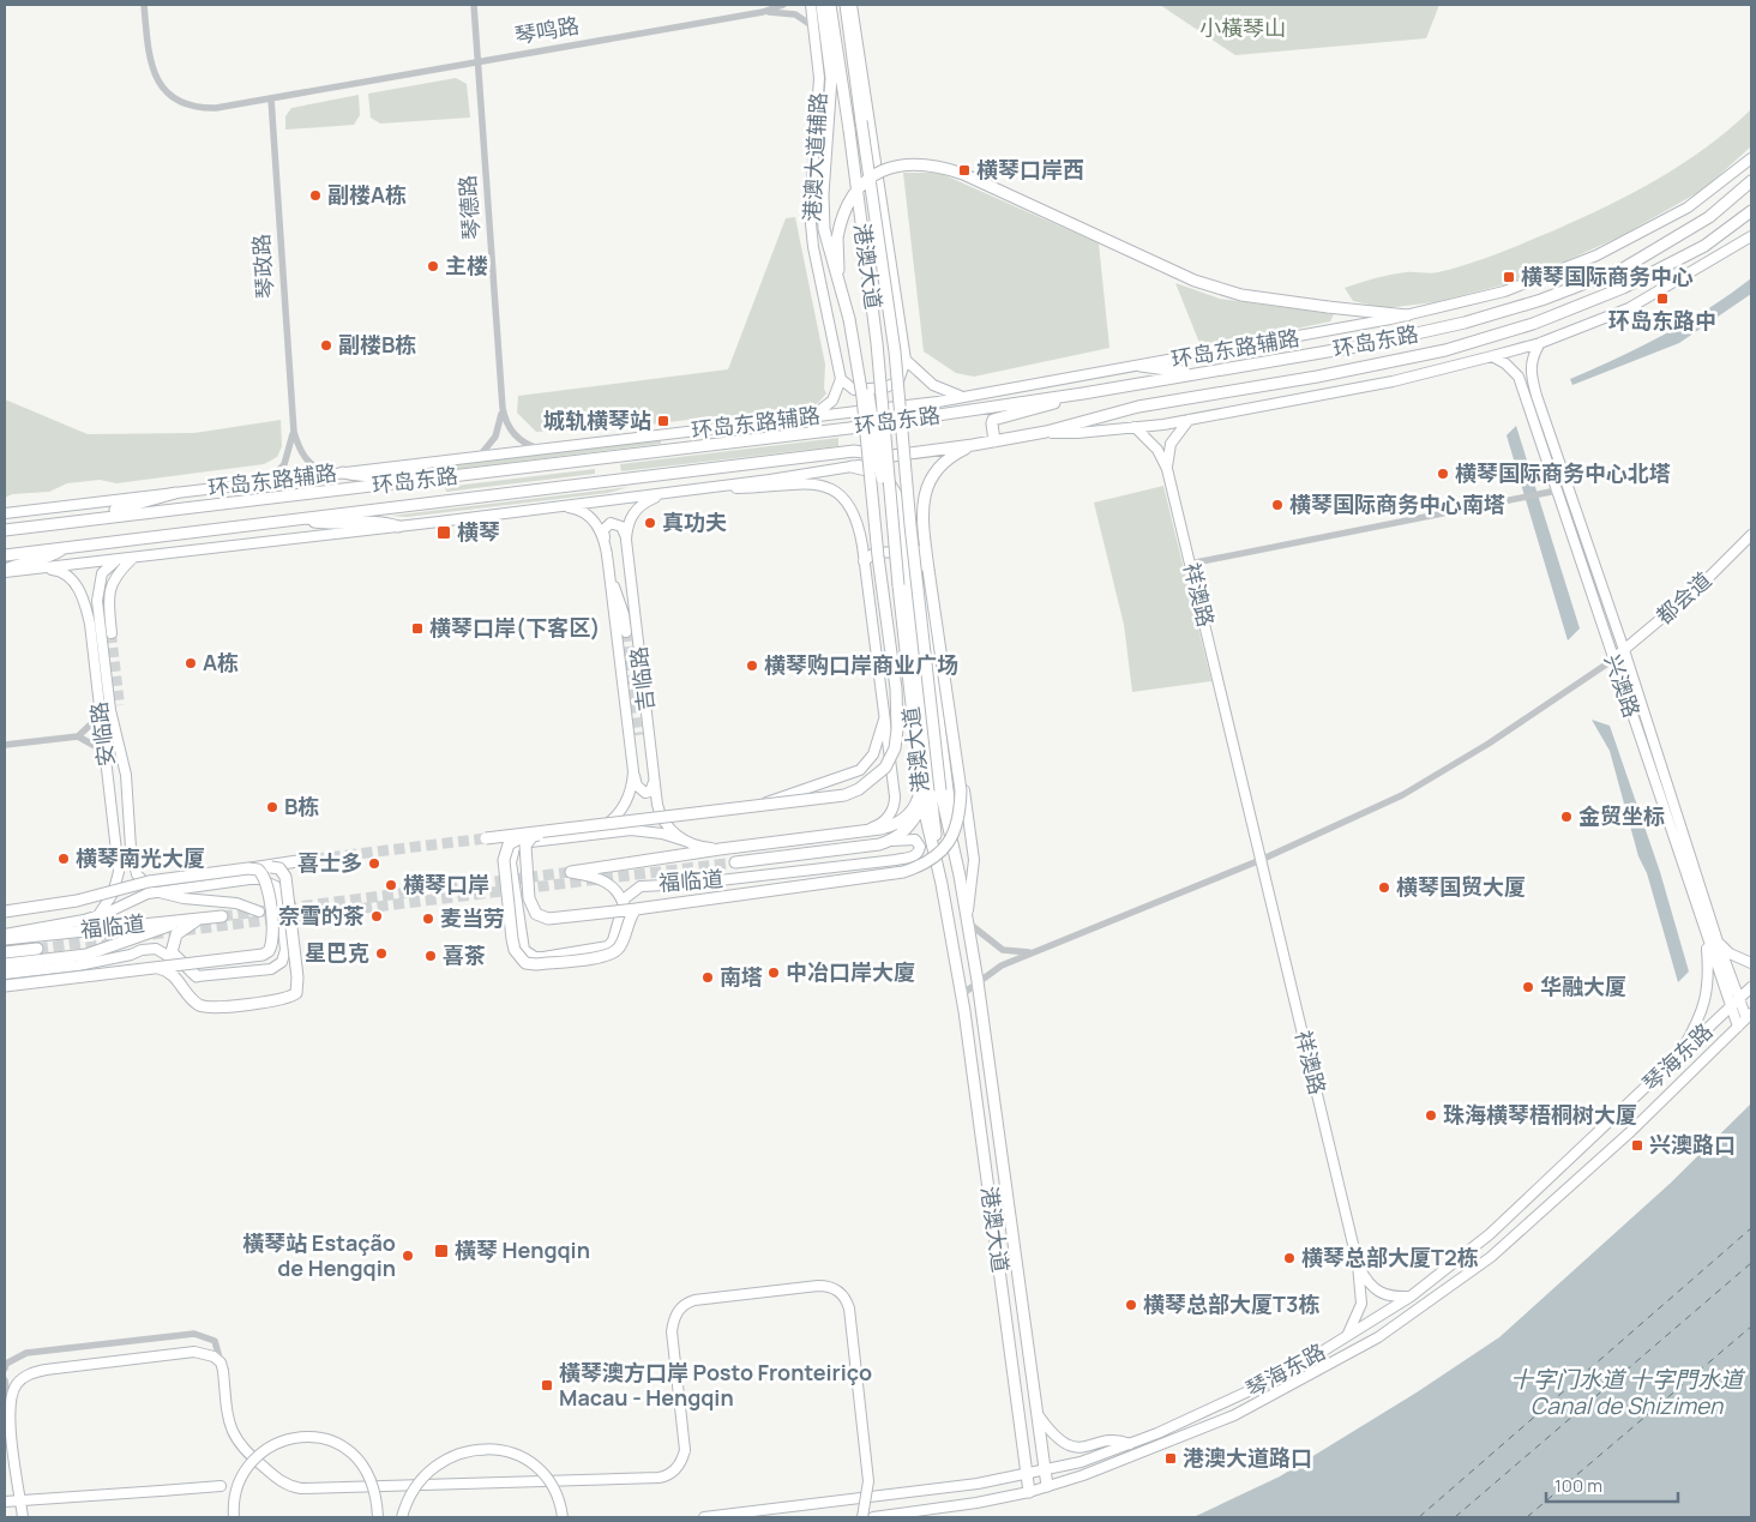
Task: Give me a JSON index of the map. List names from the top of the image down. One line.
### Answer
{"streets":{"main road":["港澳大道辅路","港澳大道","环岛东路","环岛东路辅路","祥澳路","都会道","吉临路","兴澳路","安临路","福临道","琴海东路"],"street":["琴鸣路","琴德路","琴政路"]},"crossings":[["琴鸣路","琴德路"],["琴德路","环岛东路辅路"],["港澳大道","福临道"],["港澳大道","琴海东路"],["祥澳路","琴海东路"],["都会道","兴澳路"],["吉临路","福临道"],["兴澳路","琴海东路"]],"water":["十字门水道 十字門水道 Canal de Shizimen"],"parks":["小橫琴山"],"places":{"transit":["横琴口岸西","横琴国际商务中心","环岛东路中","城轨横琴站","横琴","横琴口岸(下客区)","兴澳路口","橫琴 Hengqin","橫琴澳方口岸 Posto Fronteiriço Macau - Hengqin","港澳大道路口"],"other":["副楼A栋","主楼","副楼B栋","横琴国际商务中心北塔","横琴国际商务中心南塔","真功夫","A栋","横琴购口岸商业广场","B栋","金贸坐标","横琴南光大厦","喜士多","横琴口岸","横琴国贸大厦","奈雪的茶","麦当劳","星巴克","喜茶","中冶口岸大廈","南塔","华融大厦","珠海横琴梧桐树大厦","橫琴站 Estação de Hengqin","横琴总部大厦T2栋","横琴总部大厦T3栋"]},"scale_bar":"100 m"}
